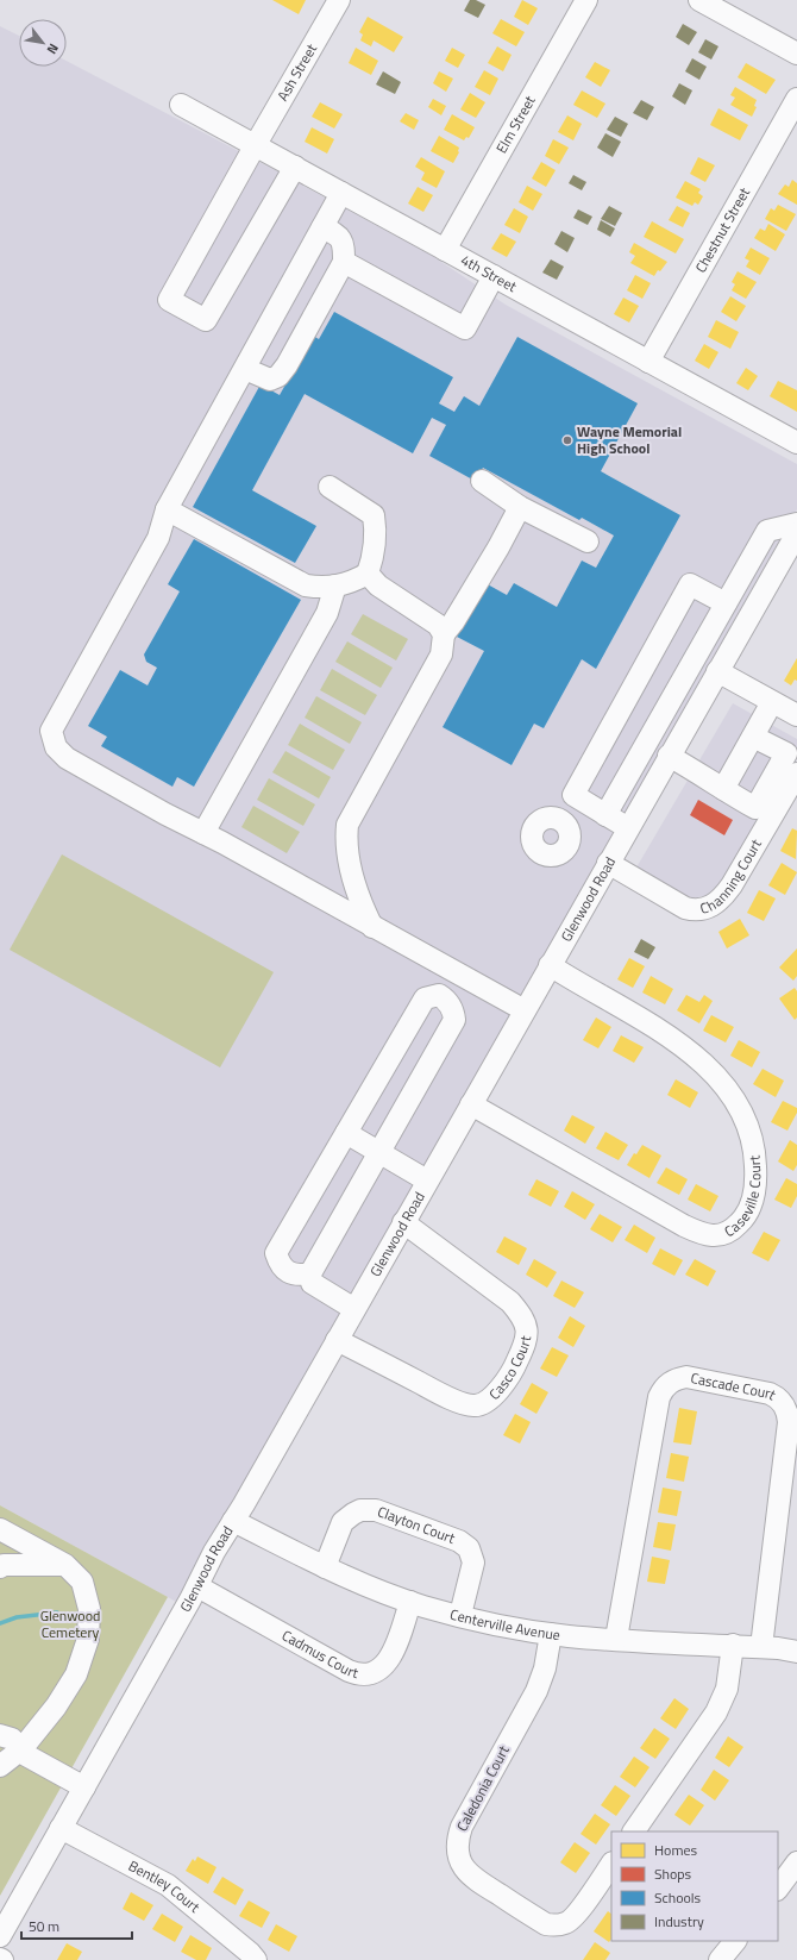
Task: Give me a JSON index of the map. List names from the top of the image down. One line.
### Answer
{"streets":{"street":["Ash Street","Elm Street","Chestnut Street","4th Street","Channing Court","Glenwood Road","Caseville Court","Casco Court","Cascade Court","Clayton Court","Centerville Avenue","Cadmus Court","Caledonia Court","Bentley Court"]},"crossings":[["Ash Street","4th Street"],["Elm Street","4th Street"],["Chestnut Street","4th Street"],["Channing Court","Glenwood Road"],["Glenwood Road","Caseville Court"],["Glenwood Road","Casco Court"],["Glenwood Road","Centerville Avenue"],["Glenwood Road","Cadmus Court"],["Glenwood Road","Bentley Court"],["Cascade Court","Centerville Avenue"],["Clayton Court","Centerville Avenue"],["Centerville Avenue","Cadmus Court"],["Centerville Avenue","Caledonia Court"]],"parks":["Glenwood Cemetery"],"places":["Wayne Memorial High School"],"legend":["Homes","Shops","Schools","Industry"],"scale_bar":"50 m","north":"bottom right"}
